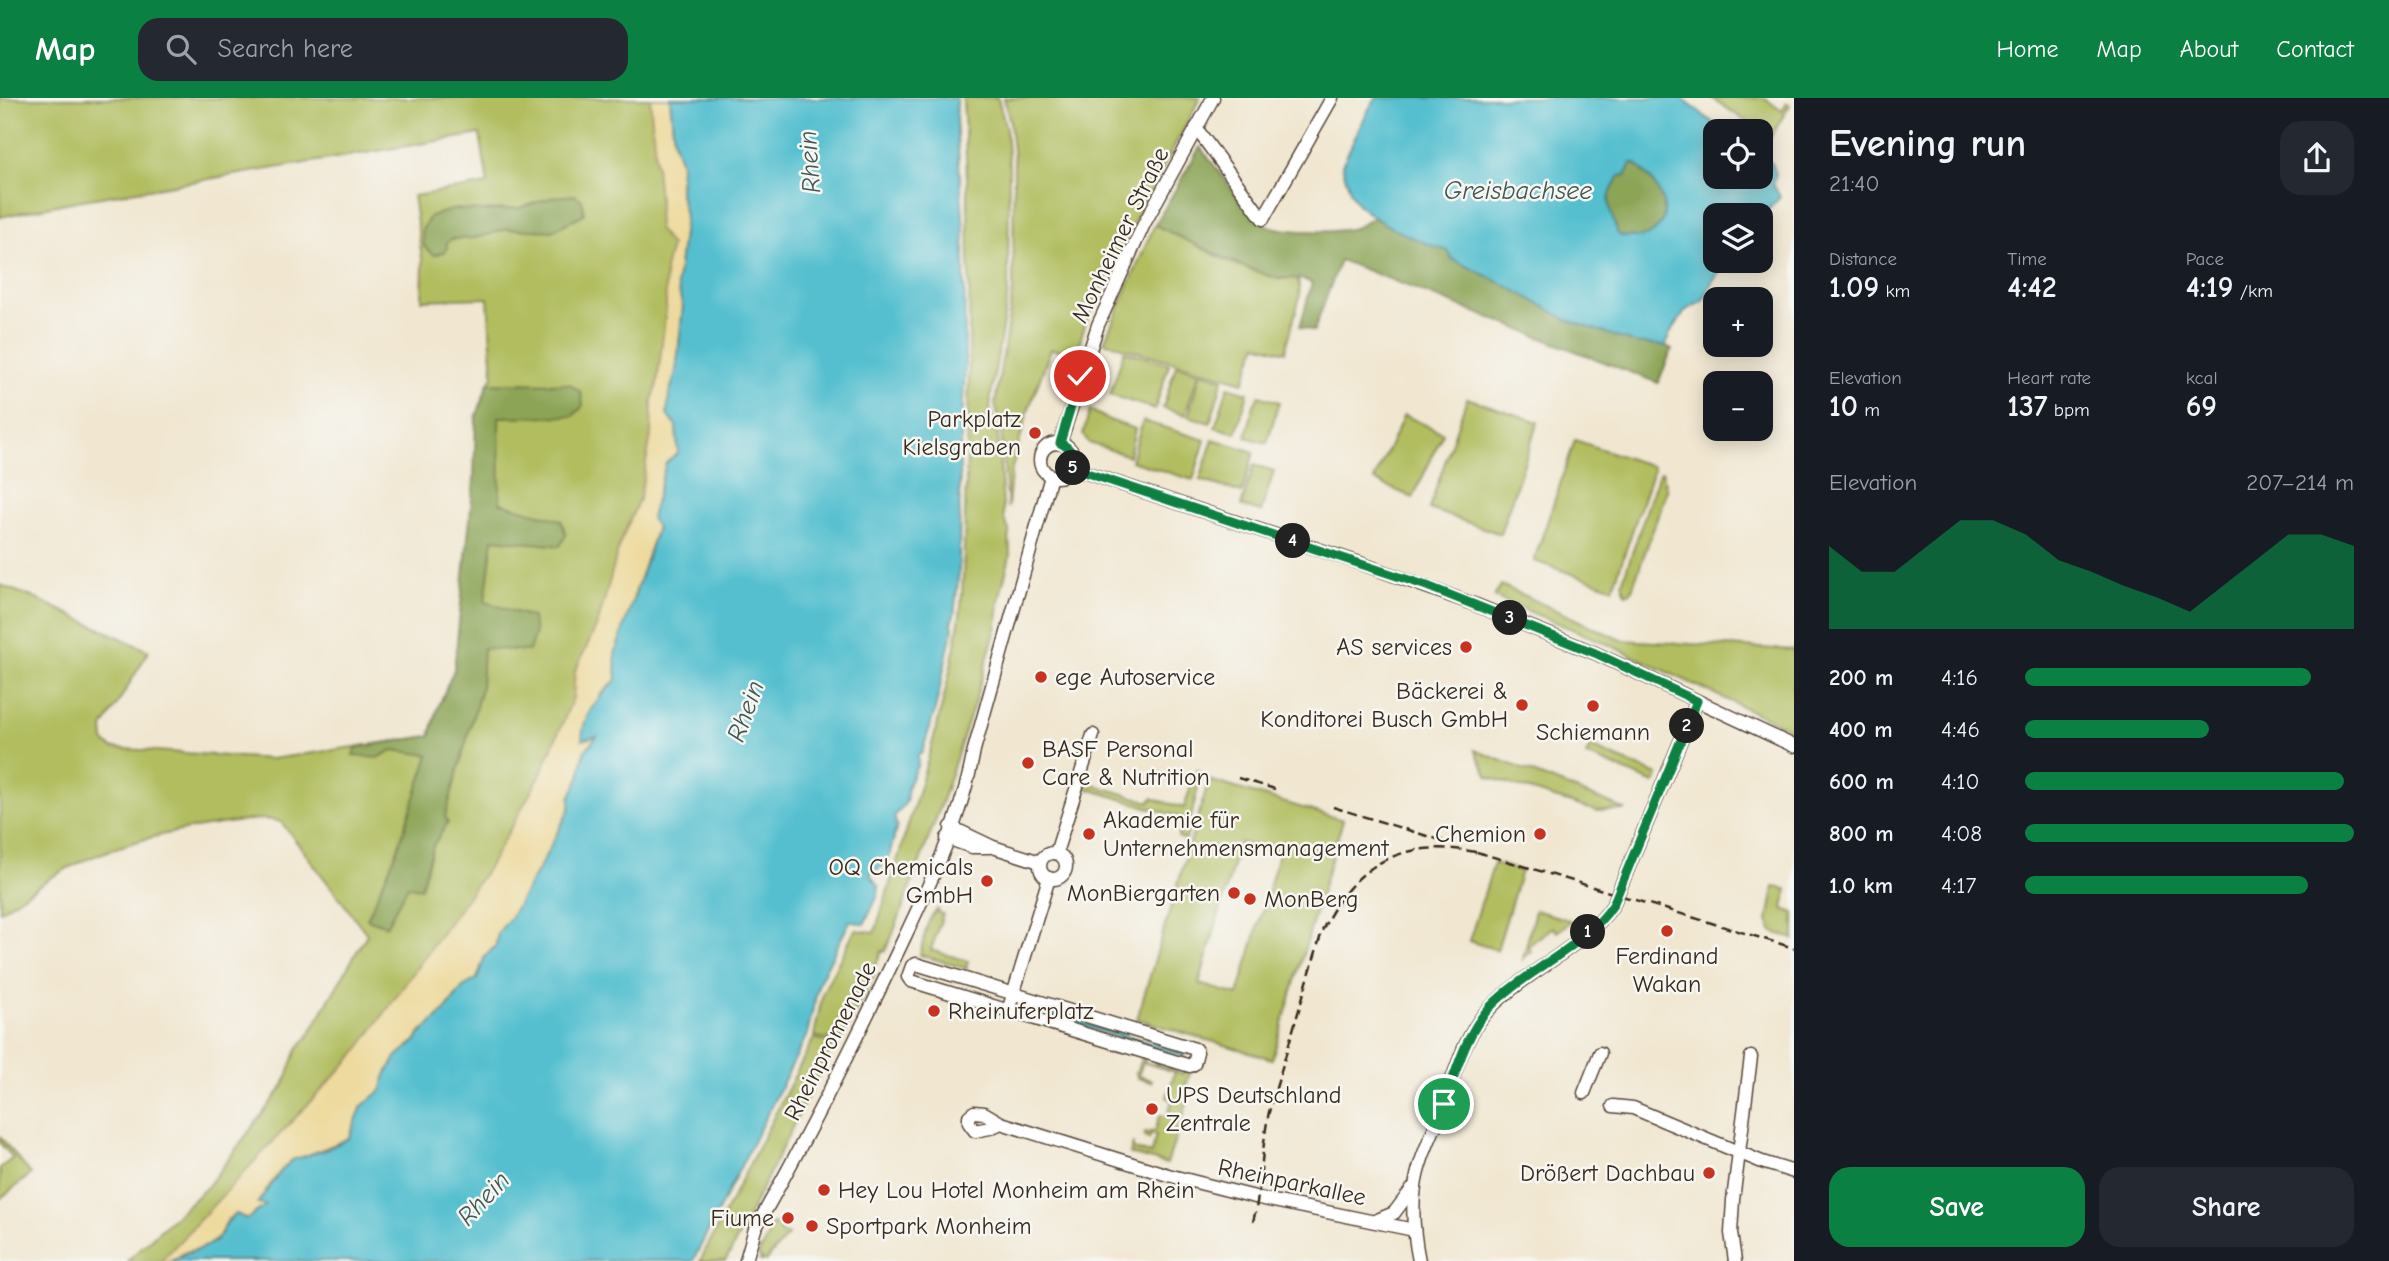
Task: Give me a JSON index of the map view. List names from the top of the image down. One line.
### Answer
{"streets":{"street":["Monheimer Straße","Rheinpromenade","Rheinparkallee"]},"crossings":[["Monheimer Straße","Rheinpromenade"]],"water":["Rhein","Greisbachsee"],"places":["Parkplatz Kielsgraben","AS services","ege Autoservice","Bäckerei & Konditorei Busch GmbH","Schiemann","BASF Personal Care & Nutrition","Akademie für Unternehmensmanagement","Chemion","OQ Chemicals GmbH","MonBiergarten","MonBerg","Ferdinand Wakan","Rheinuferplatz","UPS Deutschland Zentrale","Drößert Dachbau","Hey Lou Hotel Monheim am Rhein","Fiume","Sportpark Monheim"],"page":{"header":"Map","search":"Search here","nav":["Home","Map","About","Contact"],"heading":["Evening run","21:40"],"map_buttons":["+","−"],"stats":[["Distance","1.09 km"],["Time","4:42"],["Pace","4:19 /km"],["Elevation","10 m"],["Heart rate","137 bpm"],["kcal","69"]],"pins":["5","4","3","2","1"],"chart":["Elevation","207–214 m"],"list":[{"name":"200 m","note":"4:16"},{"name":"400 m","note":"4:46"},{"name":"600 m","note":"4:10"},{"name":"800 m","note":"4:08"},{"name":"1.0 km","note":"4:17"}],"buttons":["Save","Share"]}}
